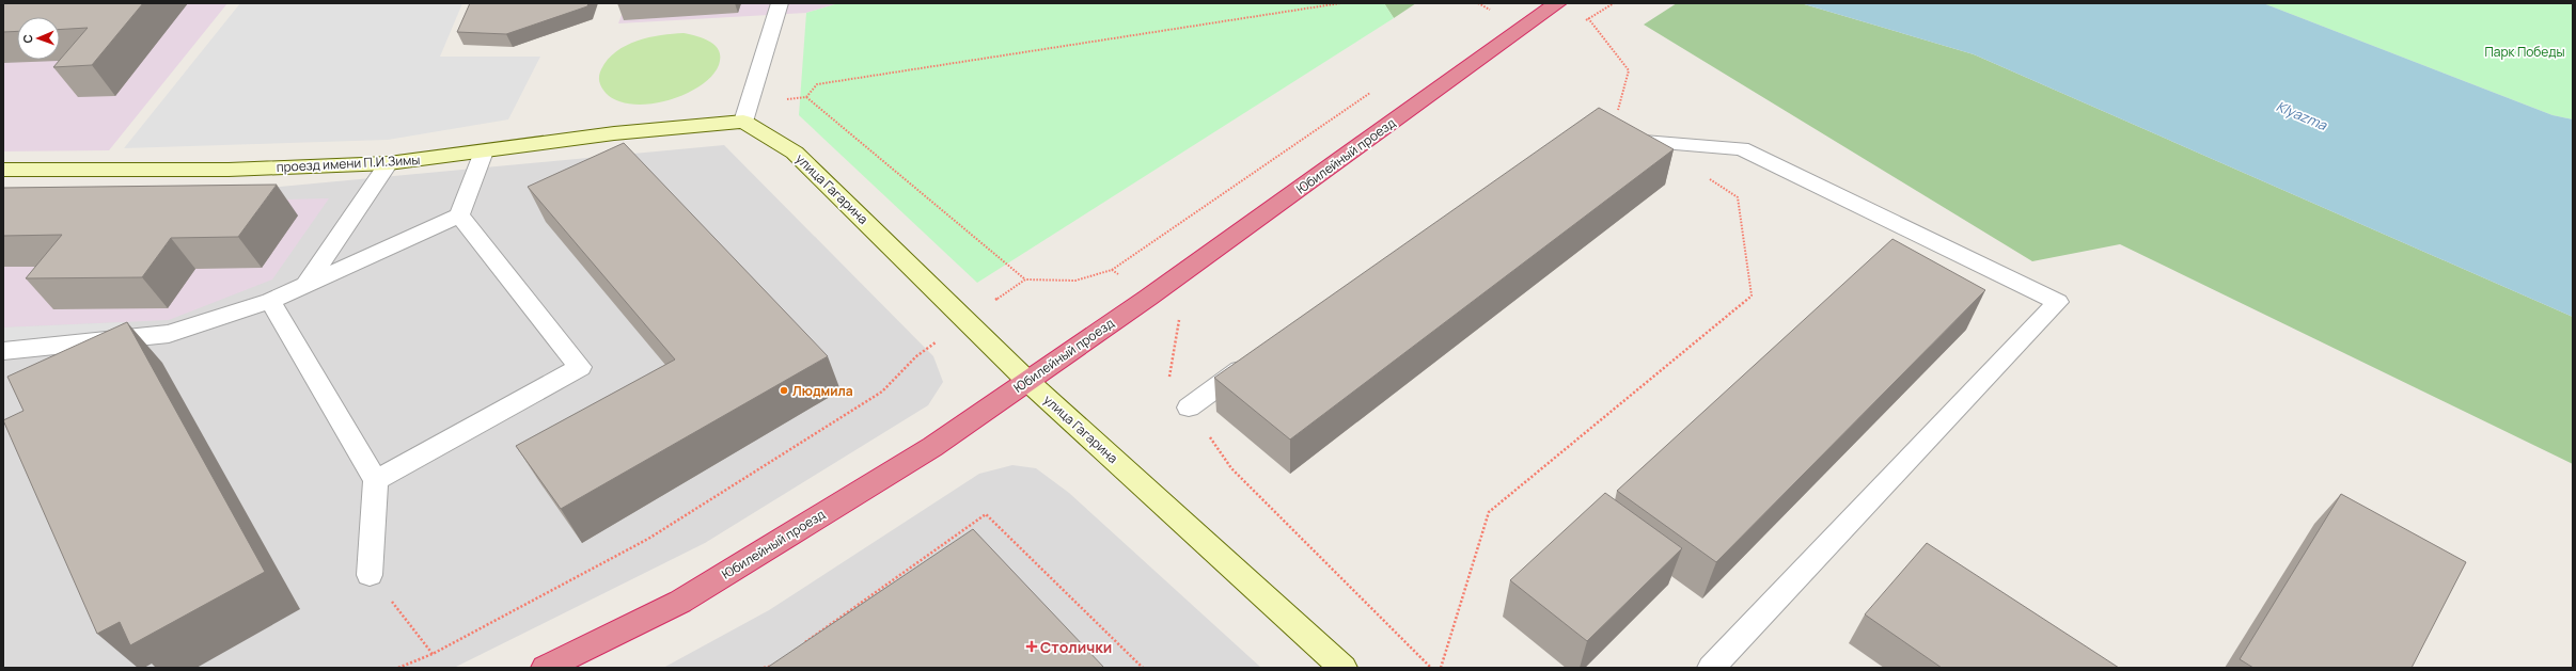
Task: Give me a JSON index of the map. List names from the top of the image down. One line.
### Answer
{"streets":{"highway":["Юбилейный проезд"],"street":["проезд имени П.И.Зимы","улица Гагарина"]},"crossings":[["Юбилейный проезд","улица Гагарина"],["проезд имени П.И.Зимы","улица Гагарина"]],"water":["Klyazma"],"parks":["Парк Победы"],"places":{"other":["Людмила"],"health":["Столички"]},"north":"left"}
